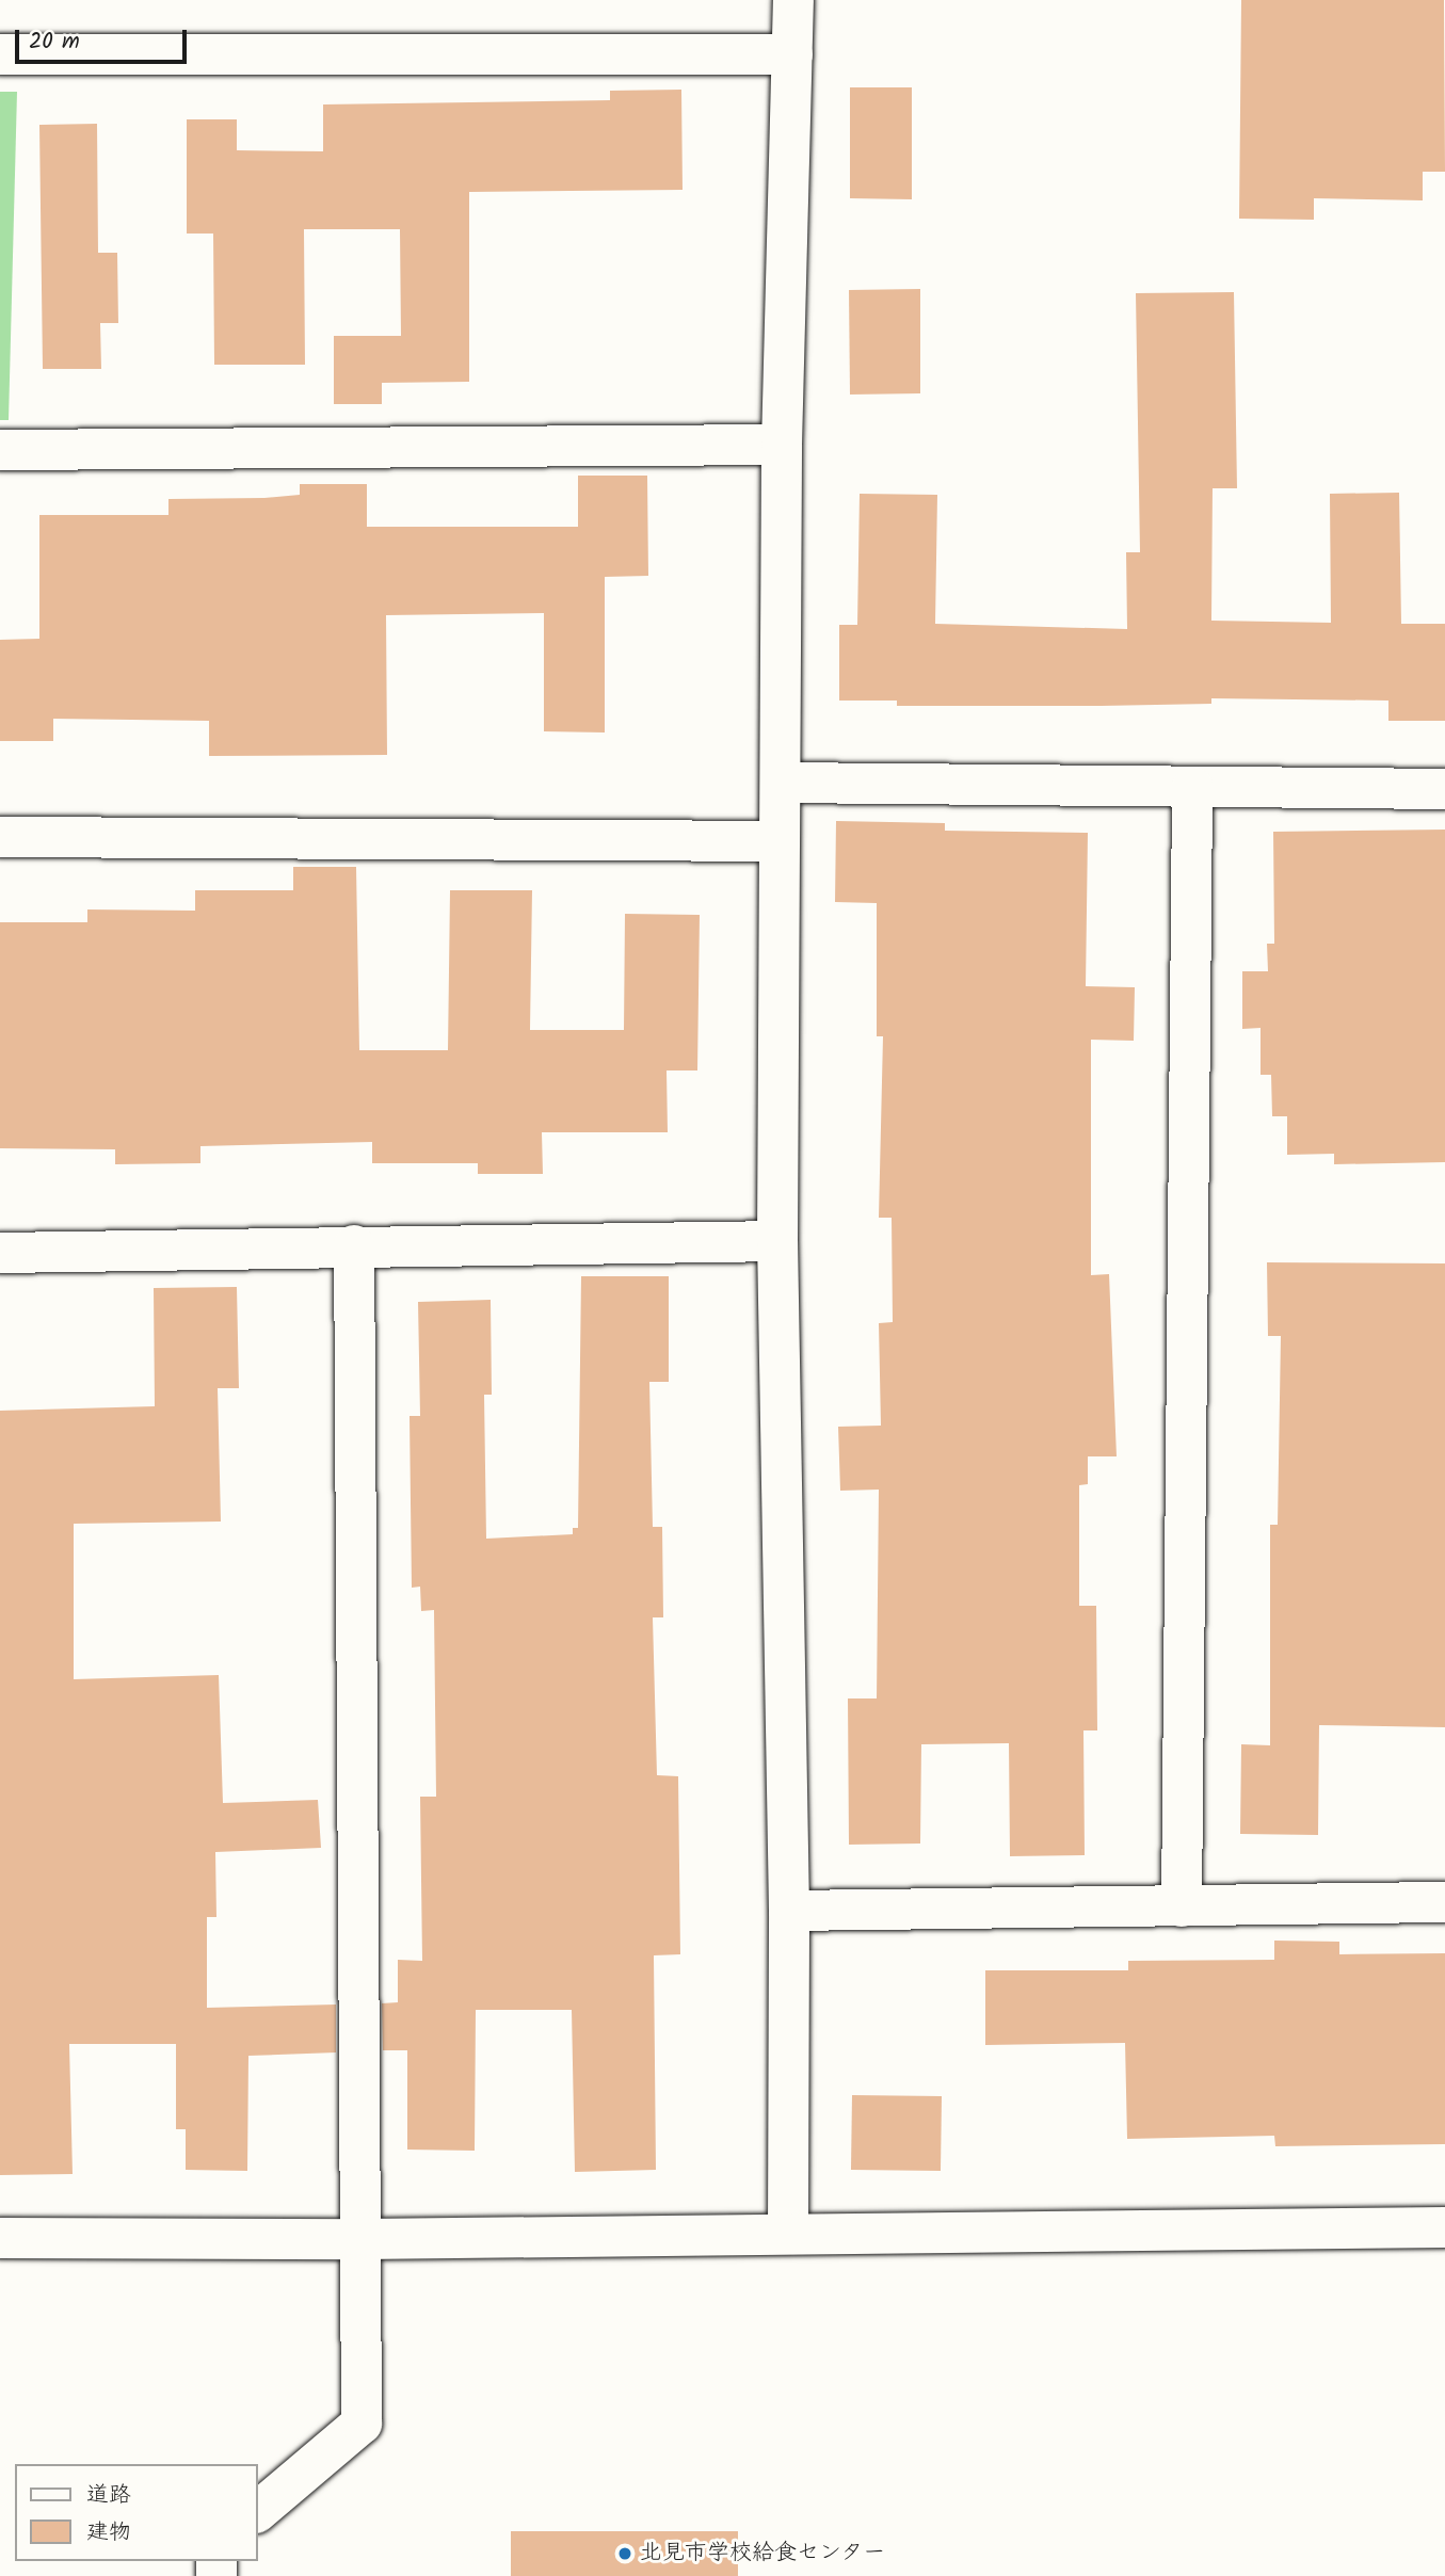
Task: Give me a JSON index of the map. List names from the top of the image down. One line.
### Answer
{"places":["北見市学校給食センター"],"legend":["道路","建物"],"scale_bar":"20 m"}
